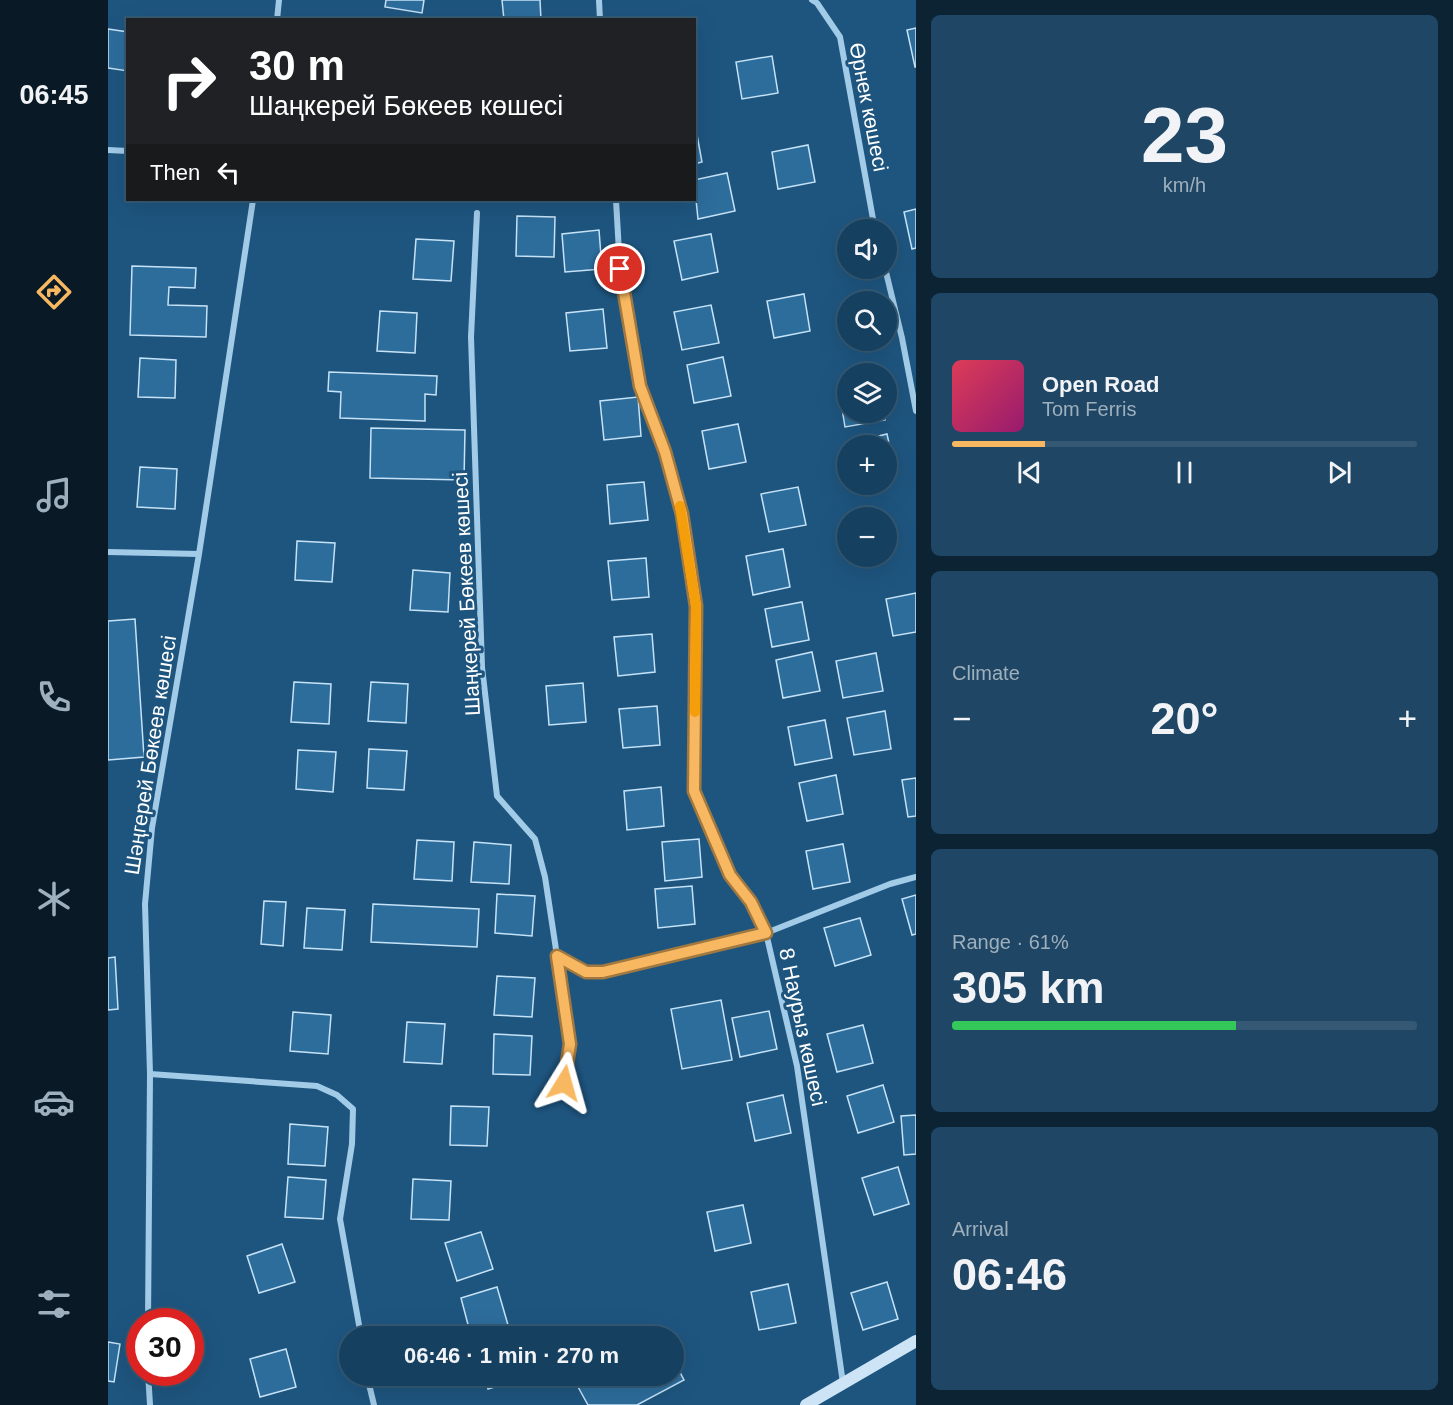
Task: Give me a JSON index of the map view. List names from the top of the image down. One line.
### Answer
{"streets":{"street":["Өрнек көшесі","Шаңкерей Бөкеев көшесі","Шәңгерей Бөкеев көшесі","8 Наурыз көшесі"]},"page":{"tabs":"06:45","tile":[["23","km/h"],"Climate",["Range · 61%","305 km"],["Arrival","06:46"]],"turn":["30 m","Шаңкерей Бөкеев көшесі"],"then":"Then","map_buttons":["+","−"],"song":["Open Road","Tom Ferris"],"heat":["−","20°","+"],"limit":"30","trip":"06:46 · 1 min · 270 m"}}
